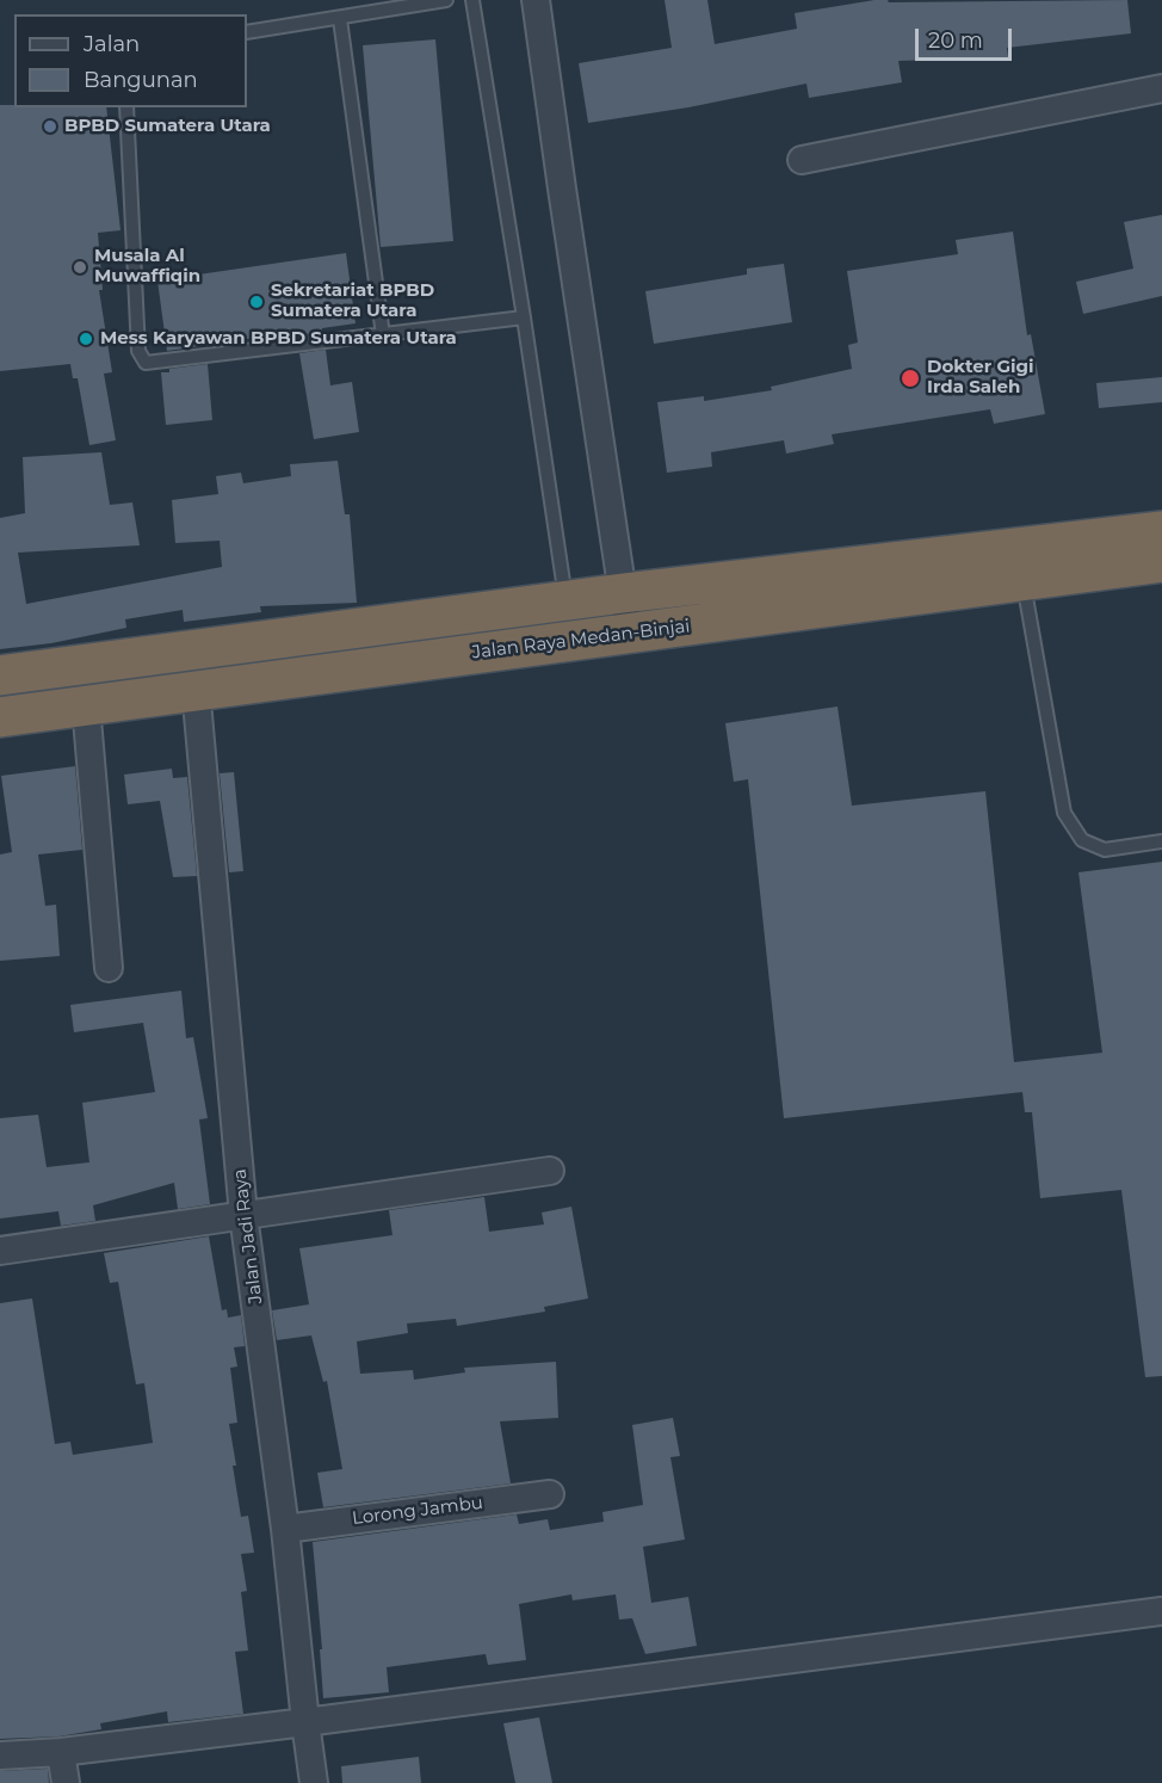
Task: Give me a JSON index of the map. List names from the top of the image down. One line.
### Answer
{"streets":{"highway":["Jalan Raya Medan-Binjai"],"street":["Jalan Jadi Raya","Lorong Jambu"]},"crossings":[["Jalan Raya Medan-Binjai","Jalan Jadi Raya"],["Jalan Jadi Raya","Lorong Jambu"]],"places":["BPBD Sumatera Utara","Musala Al Muwaffiqin","Sekretariat BPBD Sumatera Utara","Mess Karyawan BPBD Sumatera Utara","Dokter Gigi Irda Saleh"],"legend":["Jalan","Bangunan"],"scale_bar":"20 m"}
